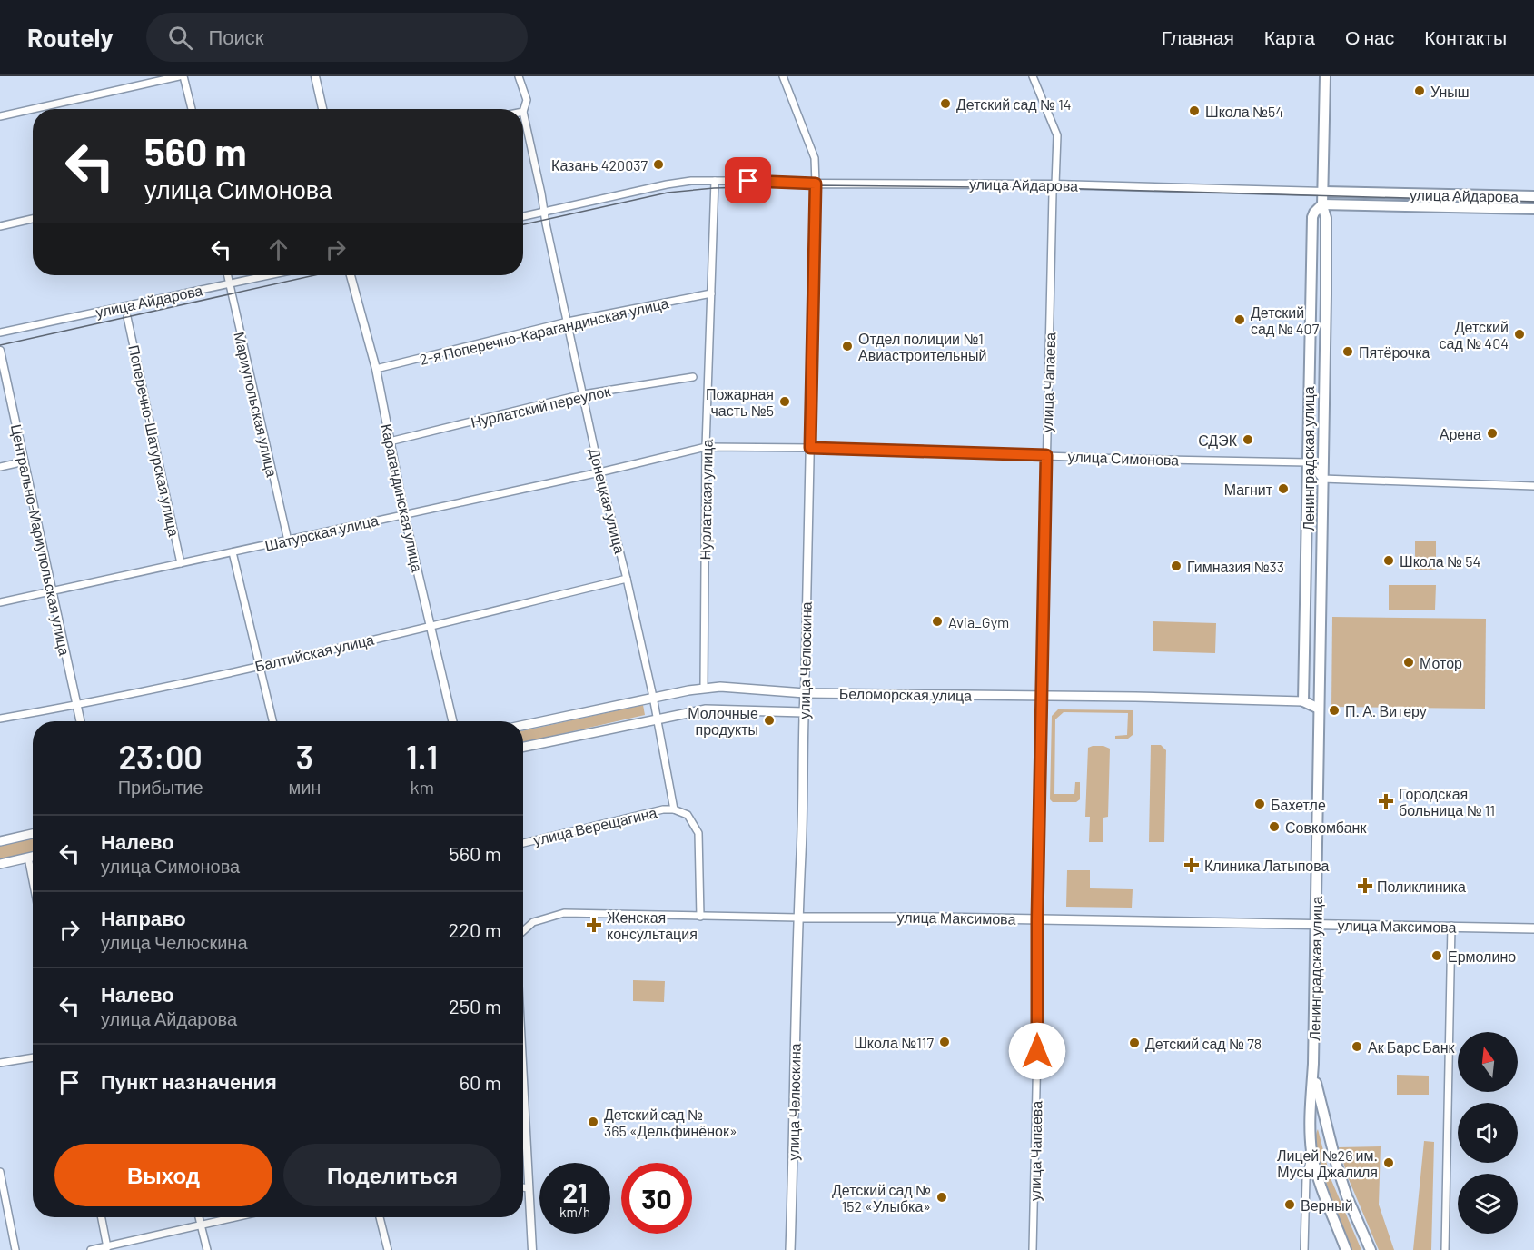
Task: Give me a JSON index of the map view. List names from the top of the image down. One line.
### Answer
{"streets":{"main road":["улица Айдарова","Ленинградская улица","улица Челюскина","Беломорская улица","улица Максимова"],"street":["2-я Поперечно-Карагандинская улица","улица Чапаева","Мариупольская улица","Нурлатский переулок","Поперечно-Шатурская улица","улица Симонова","Карагандинская улица","Нурлатская улица","Донецкая улица","Шатурская улица","Центрально-Мариупольская улица","Балтийская улица","улица Верещагина"]},"crossings":[["улица Айдарова","улица Чапаева"],["улица Айдарова","Мариупольская улица"],["улица Айдарова","Ленинградская улица"],["улица Айдарова","Нурлатская улица"],["улица Айдарова","Донецкая улица"],["улица Айдарова","улица Челюскина"],["2-я Поперечно-Карагандинская улица","Карагандинская улица"],["2-я Поперечно-Карагандинская улица","Нурлатская улица"],["2-я Поперечно-Карагандинская улица","Донецкая улица"],["улица Чапаева","улица Симонова"],["улица Чапаева","Беломорская улица"],["улица Чапаева","улица Максимова"],["Мариупольская улица","Шатурская улица"],["Нурлатский переулок","Карагандинская улица"],["Нурлатский переулок","Донецкая улица"],["Поперечно-Шатурская улица","Шатурская улица"],["улица Симонова","Ленинградская улица"],["улица Симонова","Нурлатская улица"],["улица Симонова","Шатурская улица"],["улица Симонова","улица Челюскина"],["Ленинградская улица","Беломорская улица"],["Ленинградская улица","улица Максимова"],["Карагандинская улица","Шатурская улица"],["Карагандинская улица","Балтийская улица"],["Нурлатская улица","Шатурская улица"],["Нурлатская улица","Беломорская улица"],["Донецкая улица","Шатурская улица"],["Донецкая улица","Балтийская улица"],["Донецкая улица","Беломорская улица"],["Донецкая улица","улица Верещагина"],["Шатурская улица","Центрально-Мариупольская улица"],["Центрально-Мариупольская улица","Балтийская улица"],["улица Челюскина","Беломорская улица"],["улица Челюскина","улица Максимова"]],"places":{"other":["Уныш","Детский сад № 14","Школа №54","Казань 420037","Детский сад № 407","Детский сад № 404","Отдел полиции №1 Авиастроительный","Пятёрочка","Пожарная часть №5","Арена","СДЭК","Магнит","Школа № 54","Гимназия №33","Avia_Gym","Мотор","П. А. Витеру","Молочные продукты","Бахетле","Совкомбанк","Ермолино","Школа №117","Детский сад № 78","Ак Барс Банк","Детский сад № 365 «Дельфинёнок»","Лицей №26 им. Мусы Джалиля","Детский сад № 152 «Улыбка»","Верный"],"health":["Городская больница № 11","Клиника Латыпова","Поликлиника","Женская консультация"]},"north":"top","page":{"header":"Routely","search":"Поиск","nav":["Главная","Карта","О нас","Контакты"],"turn":["560 m","улица Симонова"],"eta":["23:00","Прибытие","3","мин","1.1","km"],"list":[{"name":"Налево","note":"улица Симонова","value":"560 m"},{"name":"Направо","note":"улица Челюскина","value":"220 m"},{"name":"Налево","note":"улица Айдарова","value":"250 m"},{"name":"Пункт назначения","value":"60 m"}],"buttons":["Выход","Поделиться"],"speed":"21 km/h","limit":"30"}}
